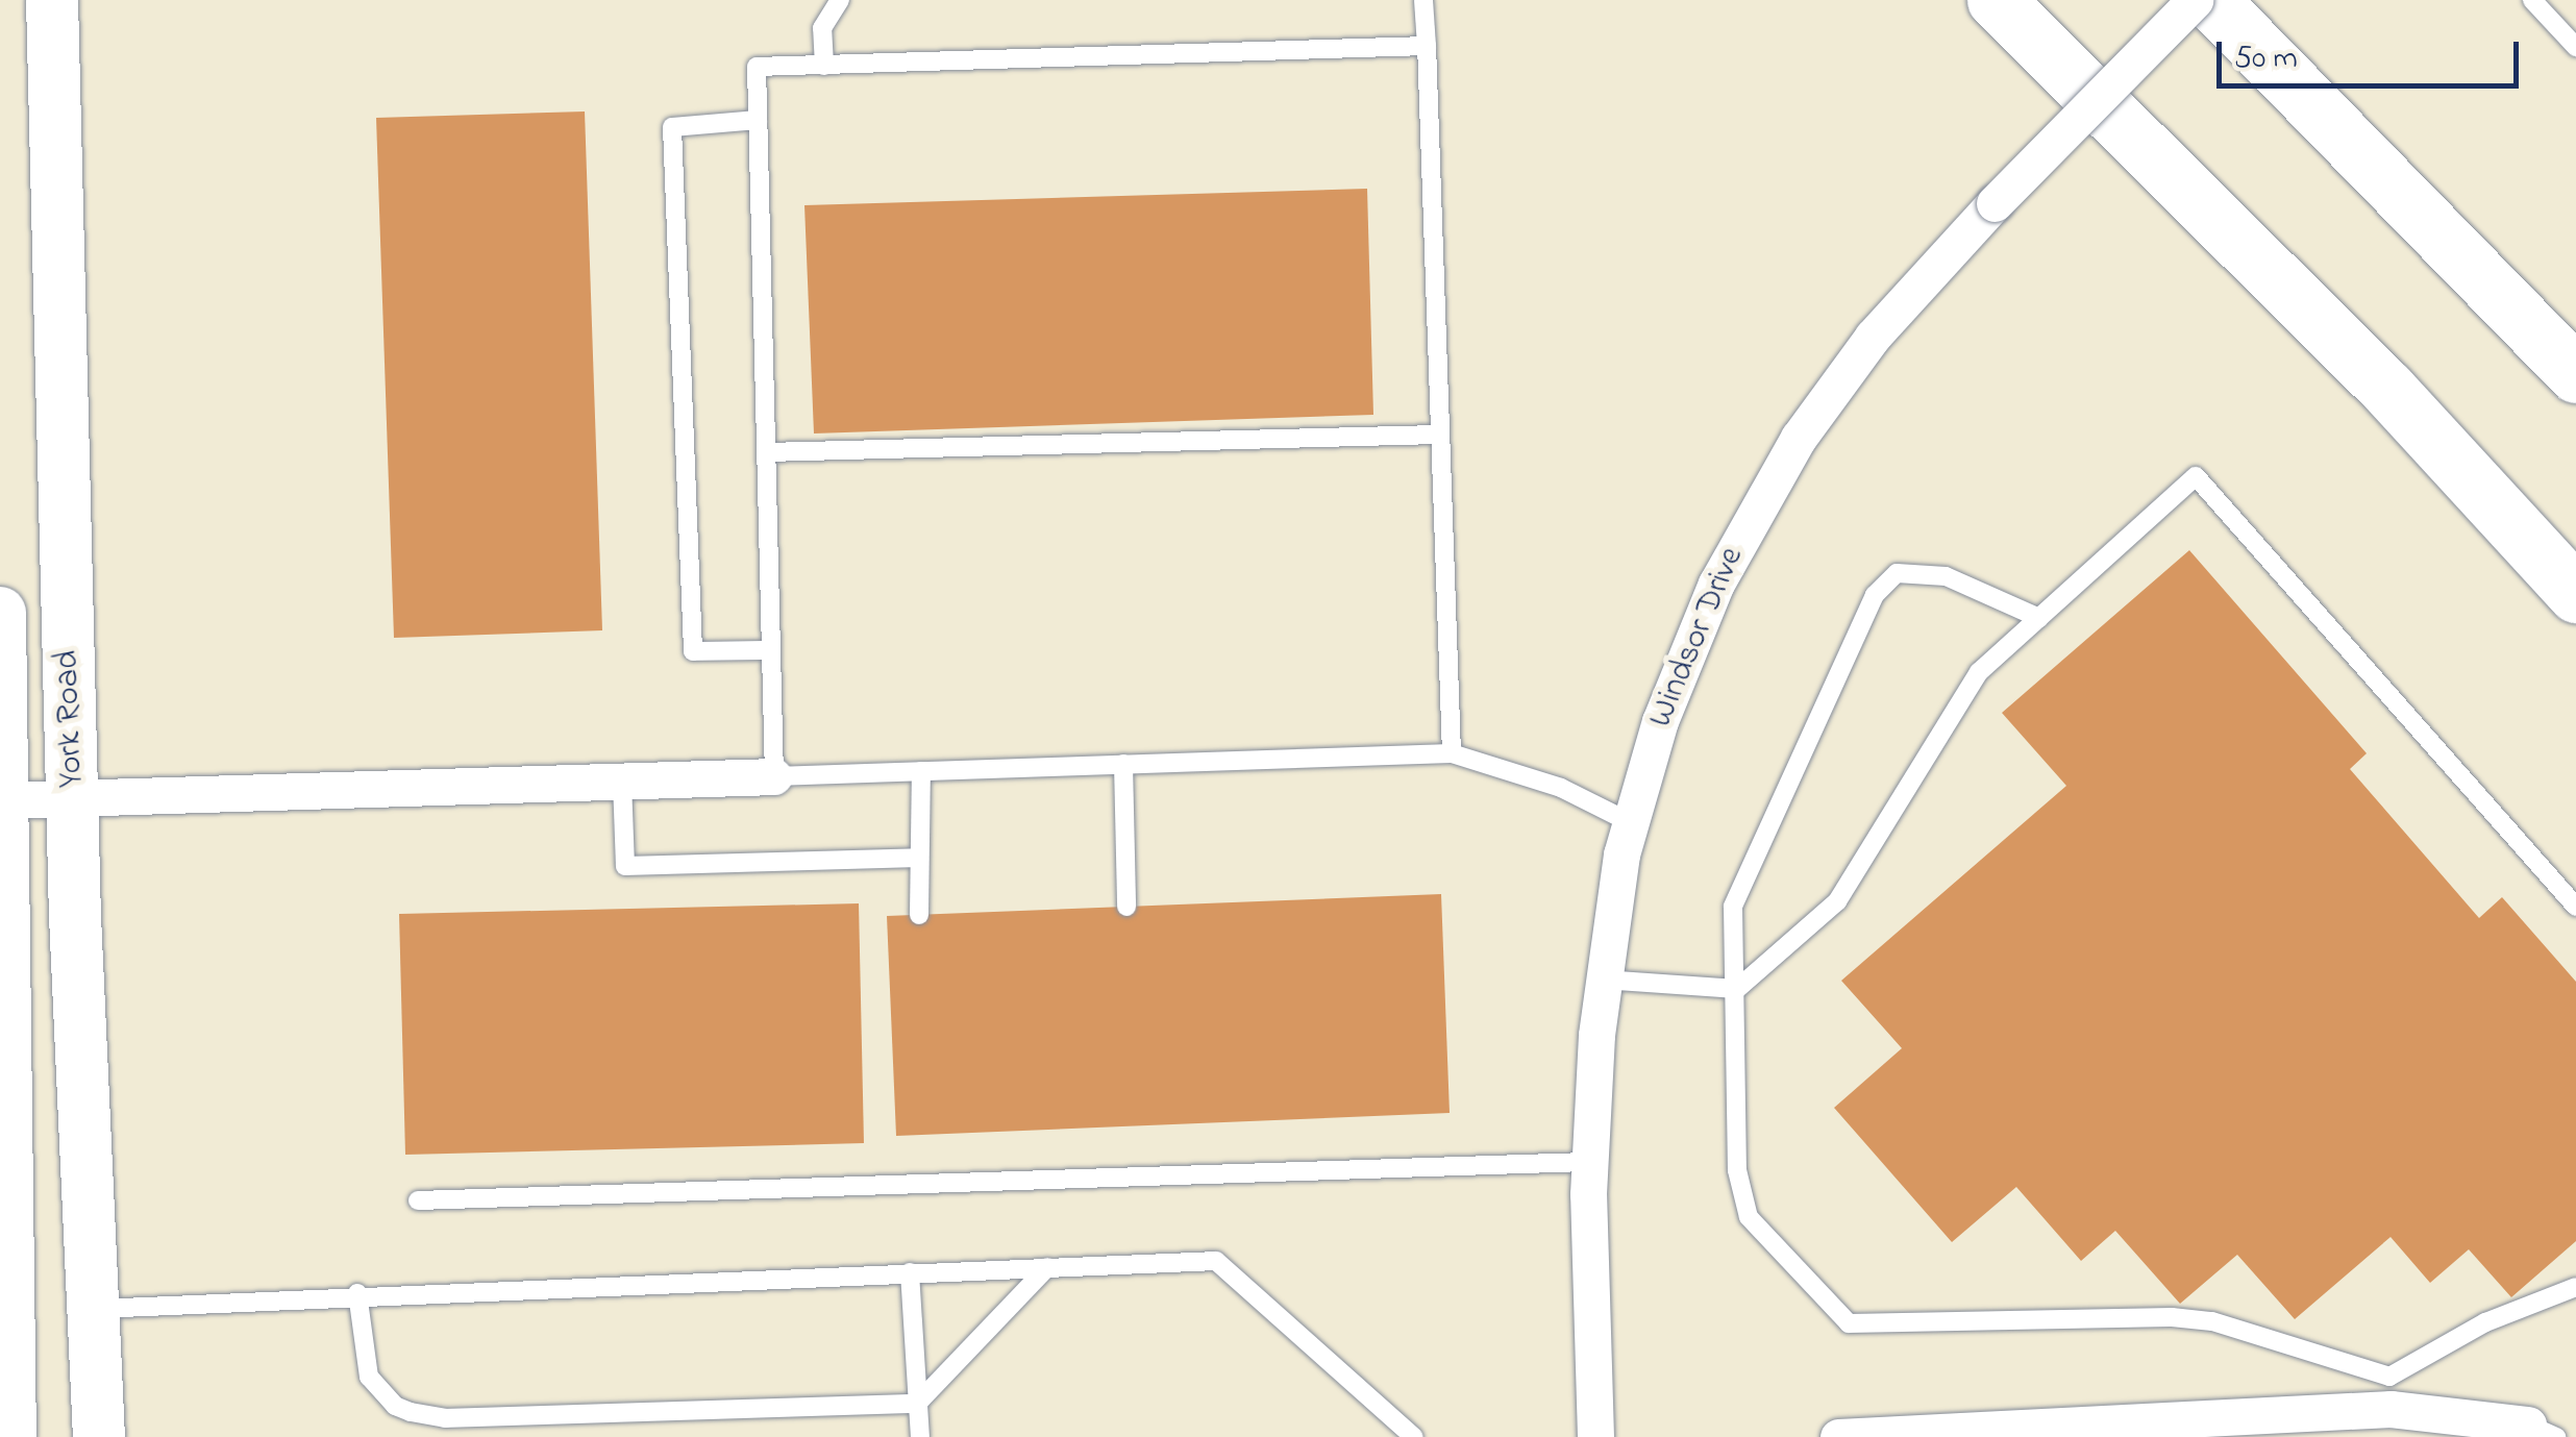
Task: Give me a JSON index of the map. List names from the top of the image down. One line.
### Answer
{"streets":{"main road":["York Road"],"street":["Windsor Drive"]},"scale_bar":"50 m"}
